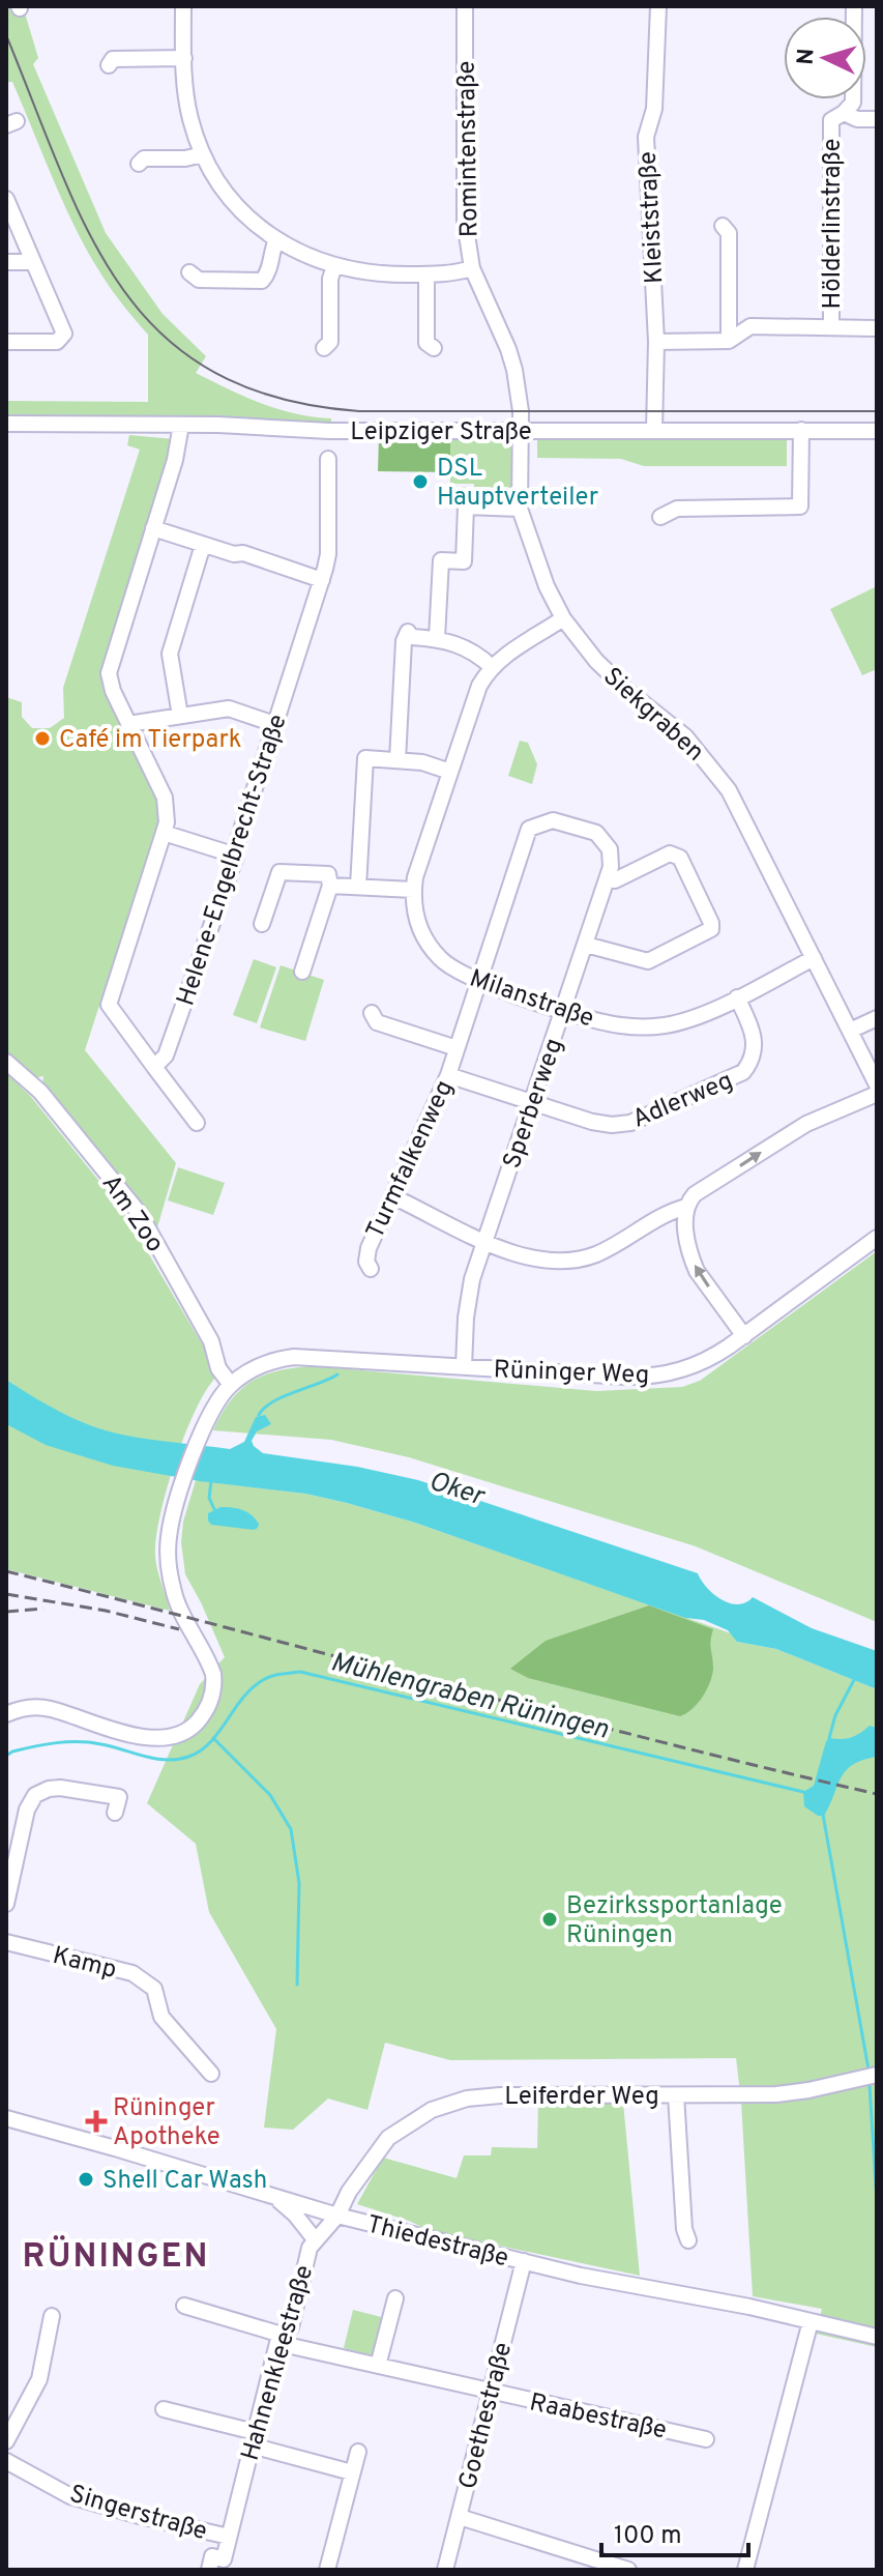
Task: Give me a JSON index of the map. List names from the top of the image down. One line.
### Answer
{"streets":{"street":["Romintenstraße","Kleiststraße","Hölderlinstraße","Leipziger Straße","Siekgraben","Helene-Engelbrecht-Straße","Milanstraße","Adlerweg","Sperberweg","Turmfalkenweg","Am Zoo","Rüninger Weg","Kamp","Leiferder Weg","Thiedestraße","Hahnenkleestraße","Goethestraße","Raabestraße","Singerstraße"]},"crossings":[["Romintenstraße","Leipziger Straße"],["Romintenstraße","Siekgraben"],["Kleiststraße","Leipziger Straße"],["Leipziger Straße","Siekgraben"],["Siekgraben","Milanstraße"],["Milanstraße","Adlerweg"],["Milanstraße","Sperberweg"],["Milanstraße","Turmfalkenweg"],["Adlerweg","Sperberweg"],["Adlerweg","Turmfalkenweg"],["Sperberweg","Turmfalkenweg"],["Sperberweg","Rüninger Weg"],["Am Zoo","Rüninger Weg"],["Leiferder Weg","Thiedestraße"],["Leiferder Weg","Hahnenkleestraße"],["Thiedestraße","Hahnenkleestraße"],["Thiedestraße","Goethestraße"],["Hahnenkleestraße","Raabestraße"],["Hahnenkleestraße","Singerstraße"],["Goethestraße","Raabestraße"]],"districts":["RÜNINGEN"],"water":["Oker","Mühlengraben Rüningen"],"places":{"other":["DSL Hauptverteiler","Café im Tierpark","Bezirkssportanlage Rüningen","Shell Car Wash"],"health":["Rüninger Apotheke"]},"scale_bar":"100 m","north":"left"}
